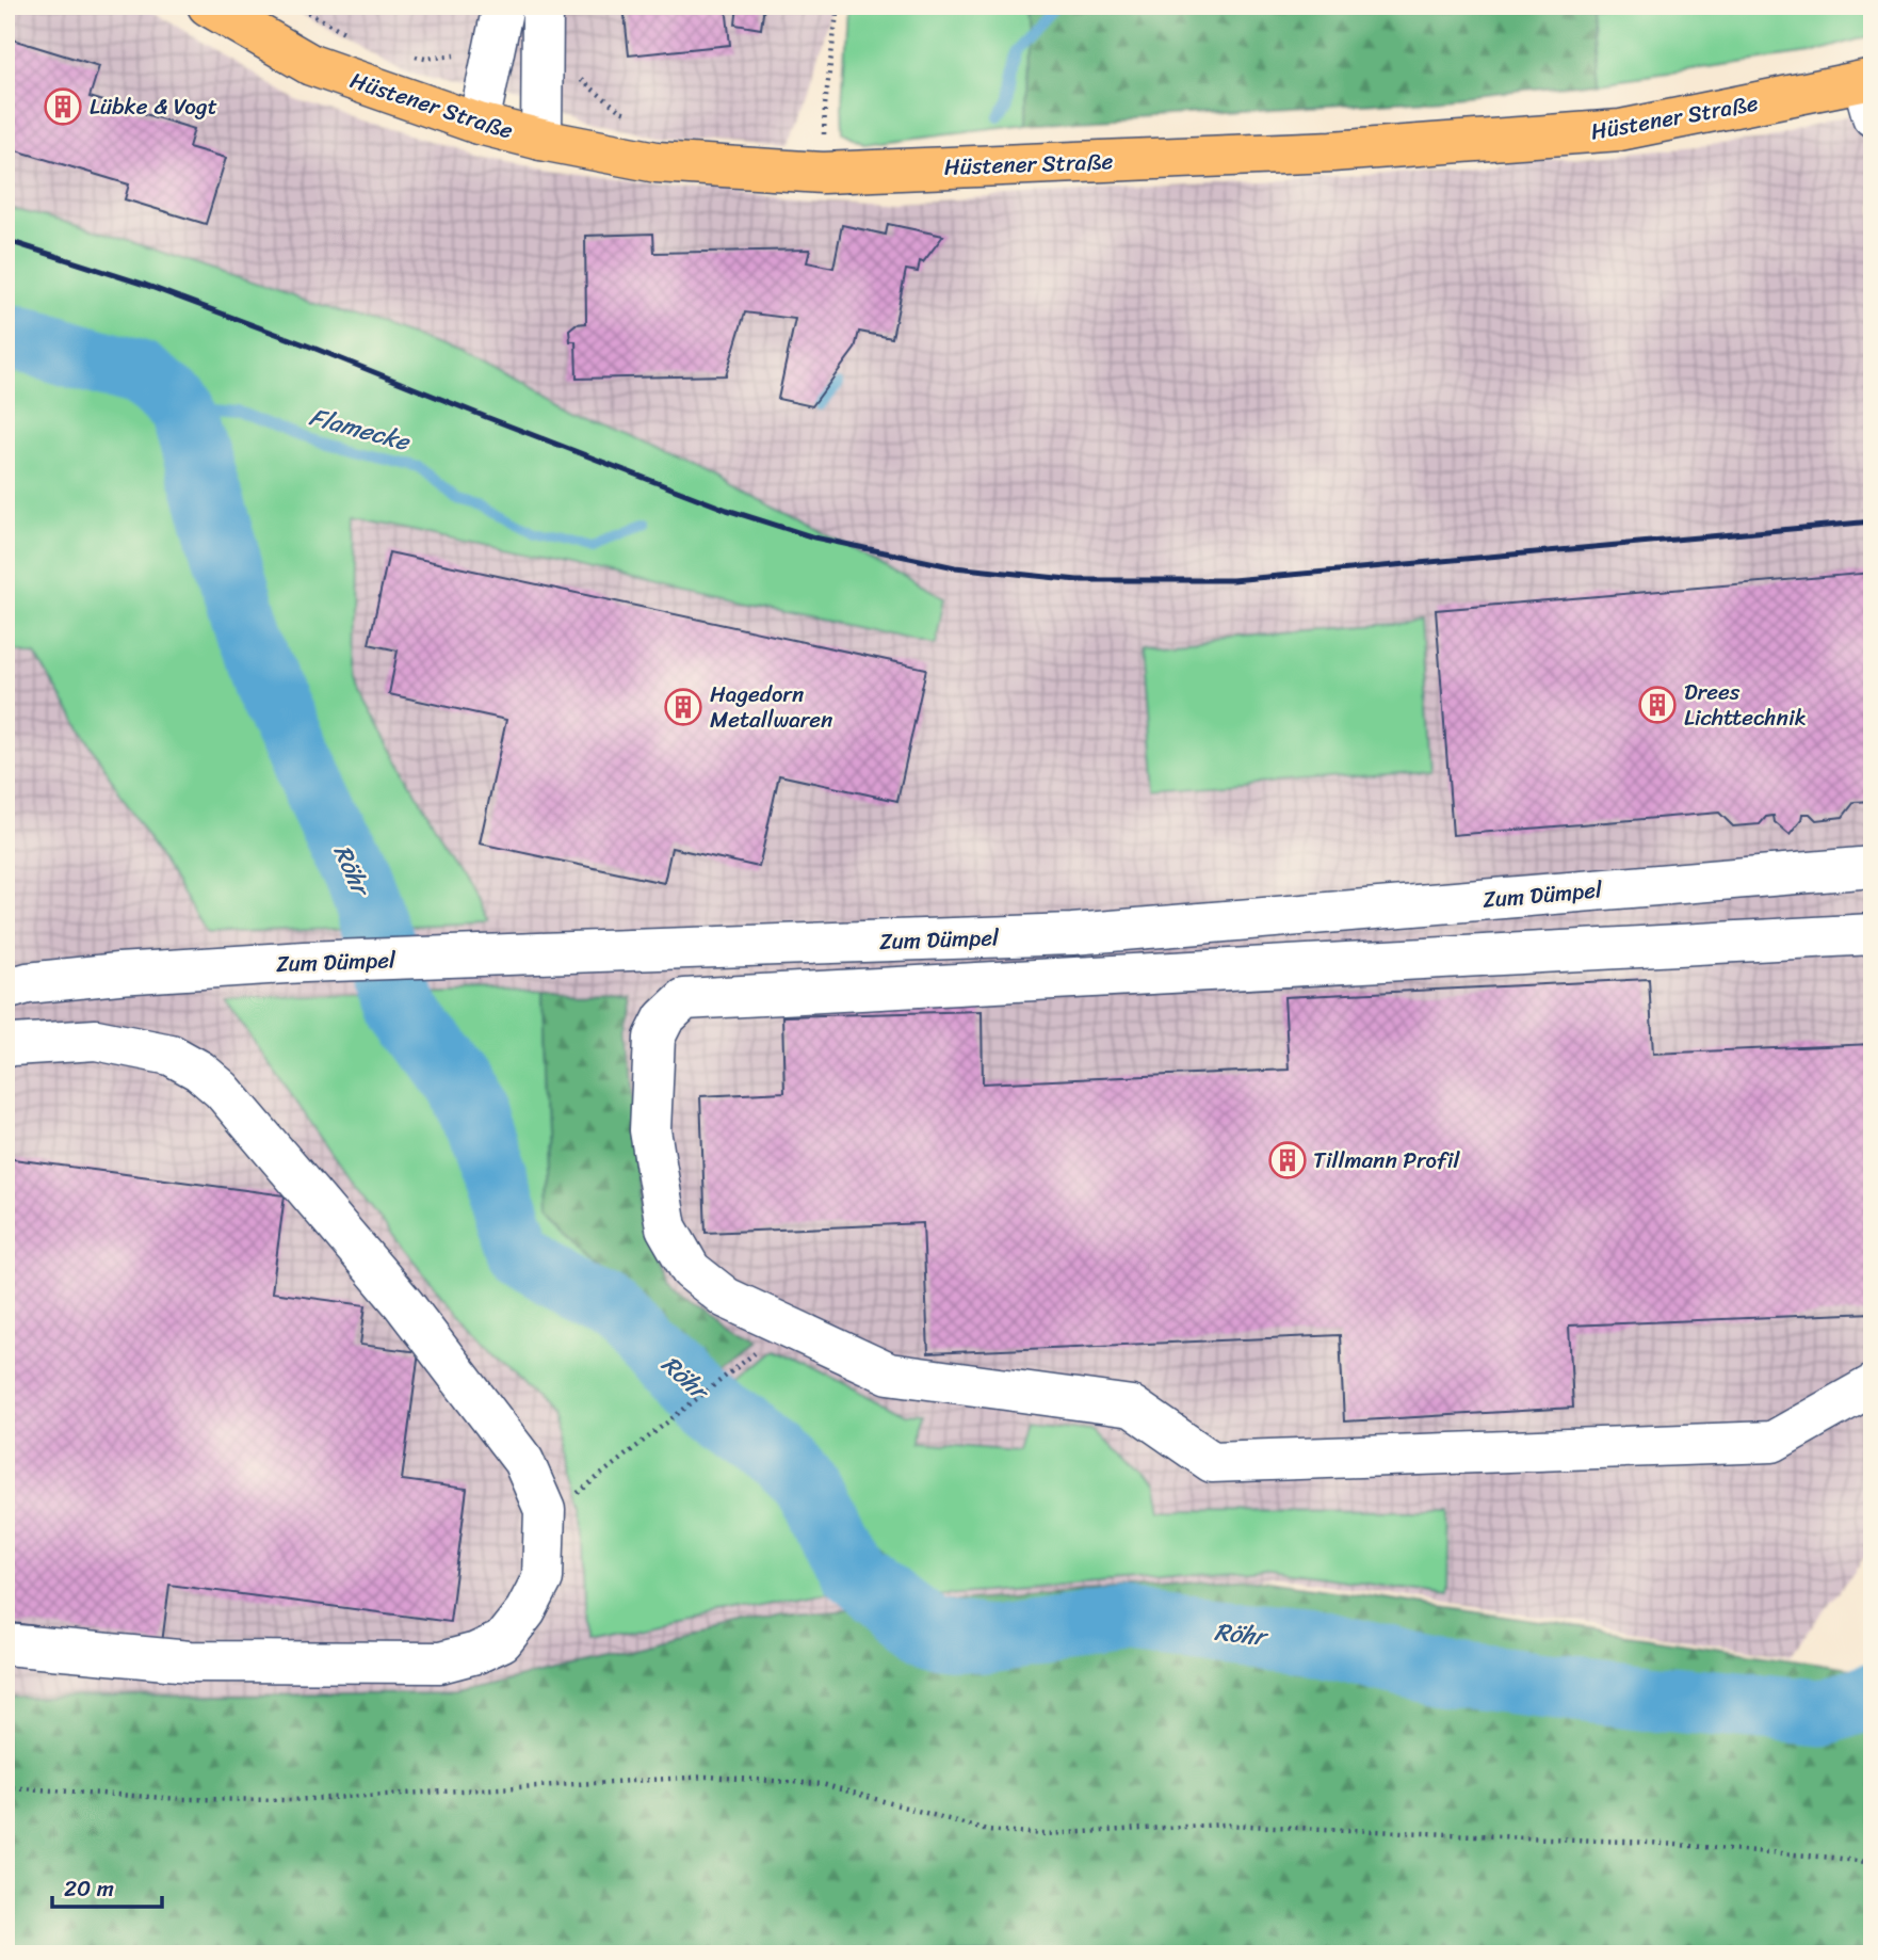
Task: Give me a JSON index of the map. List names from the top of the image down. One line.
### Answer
{"streets":{"main road":["Hüstener Straße"],"street":["Zum Dümpel"]},"water":["Flamecke","Röhr"],"places":{"building":["Lübke & Vogt","Drees Lichttechnik","Hagedorn Metallwaren","Tillmann Profil"]},"scale_bar":"20 m"}
